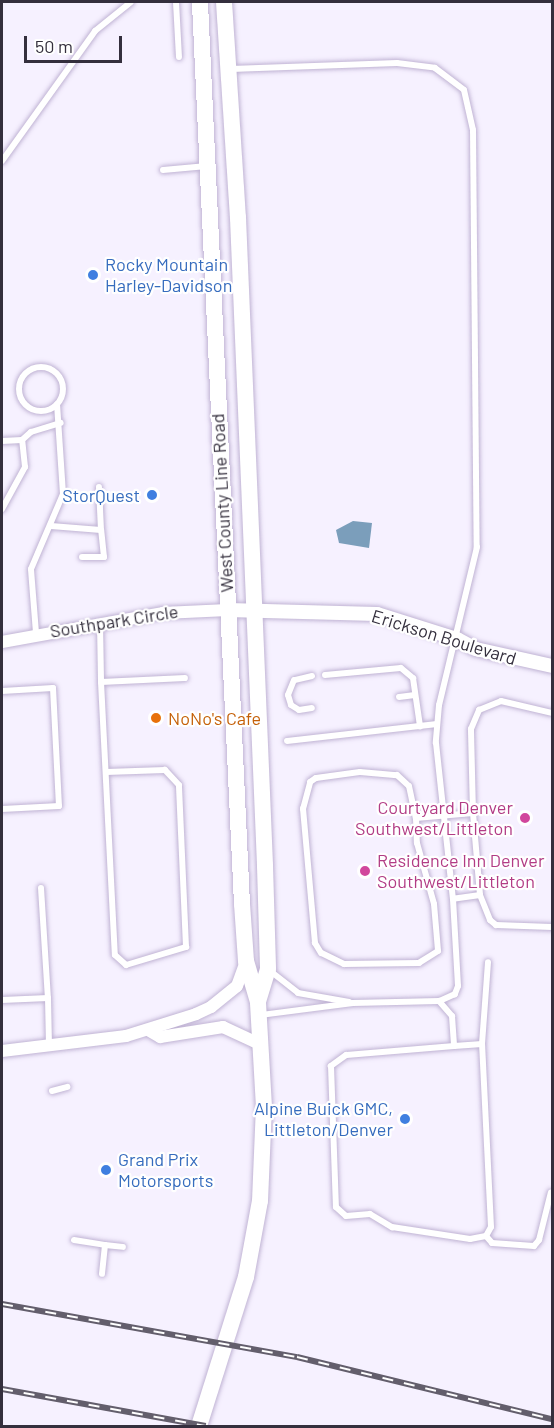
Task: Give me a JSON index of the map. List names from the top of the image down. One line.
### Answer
{"streets":{"main road":["West County Line Road"],"street":["Southpark Circle","Erickson Boulevard"]},"crossings":[["West County Line Road","Southpark Circle"],["West County Line Road","Erickson Boulevard"],["Southpark Circle","Erickson Boulevard"]],"places":["Rocky Mountain Harley-Davidson","StorQuest","NoNo's Cafe","Courtyard Denver Southwest/Littleton","Residence Inn Denver Southwest/Littleton","Alpine Buick GMC, Littleton/Denver","Grand Prix Motorsports"],"scale_bar":"50 m"}
